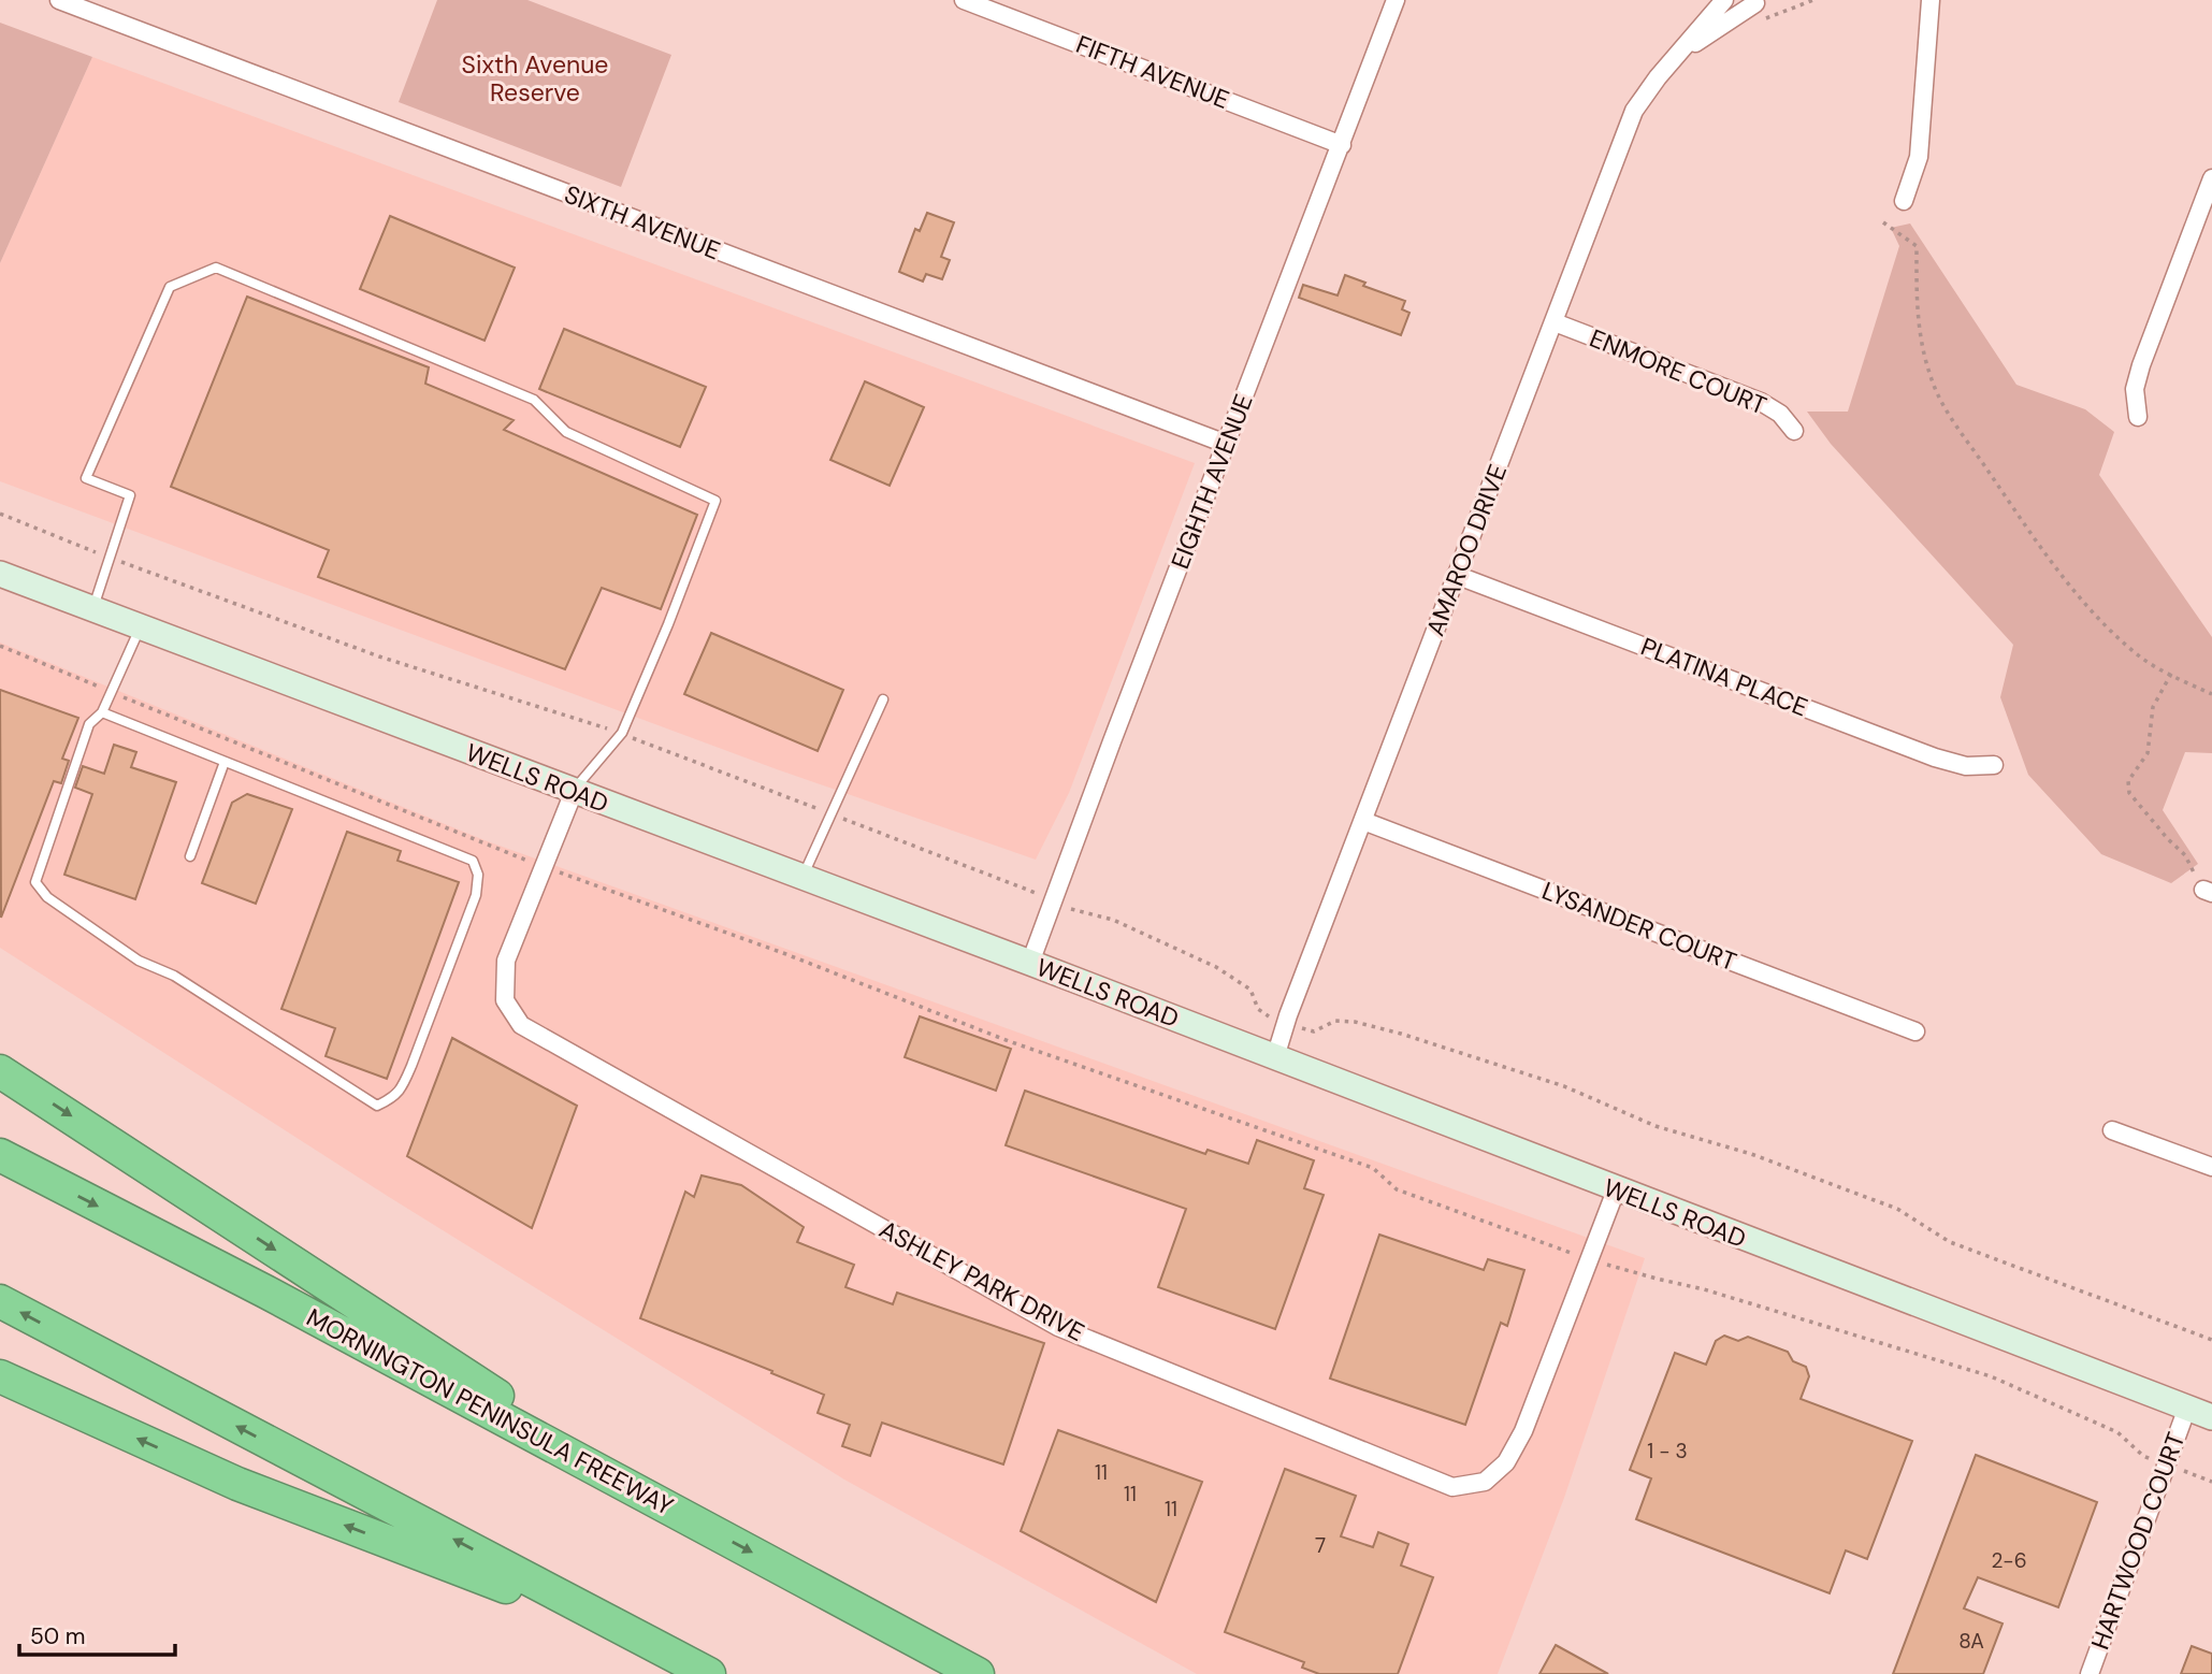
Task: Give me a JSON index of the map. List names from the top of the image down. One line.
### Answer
{"streets":{"highway":["MORNINGTON PENINSULA FREEWAY"],"main road":["WELLS ROAD"],"street":["FIFTH AVENUE","SIXTH AVENUE","ENMORE COURT","EIGHTH AVENUE","AMAROO DRIVE","PLATINA PLACE","LYSANDER COURT","ASHLEY PARK DRIVE","HARTWOOD COURT"]},"crossings":[["FIFTH AVENUE","EIGHTH AVENUE"],["SIXTH AVENUE","EIGHTH AVENUE"],["ENMORE COURT","AMAROO DRIVE"],["EIGHTH AVENUE","WELLS ROAD"],["AMAROO DRIVE","PLATINA PLACE"],["AMAROO DRIVE","WELLS ROAD"],["AMAROO DRIVE","LYSANDER COURT"],["WELLS ROAD","ASHLEY PARK DRIVE"],["WELLS ROAD","HARTWOOD COURT"]],"parks":["Sixth Avenue Reserve"],"house_numbers":["1 - 3","11","11","11","7","2-6","8A"],"scale_bar":"50 m"}
